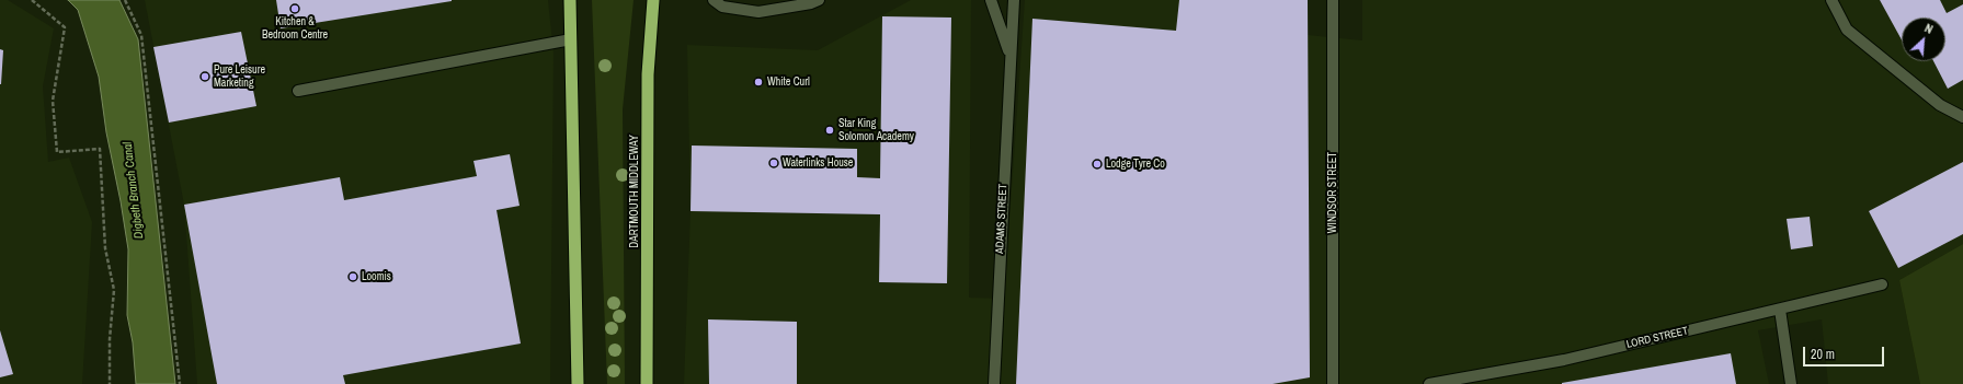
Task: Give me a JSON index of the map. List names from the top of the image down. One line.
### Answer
{"streets":{"highway":["DARTMOUTH MIDDLEWAY"],"street":["WINDSOR STREET","ADAMS STREET","LORD STREET"]},"water":["Digbeth Branch Canal"],"places":["Kitchen & Bedroom Centre","Pure Leisure Marketing","White Curl","Star King Solomon Academy","Waterlinks House","Lodge Tyre Co","Loomis"],"scale_bar":"20 m","north":"top right"}
